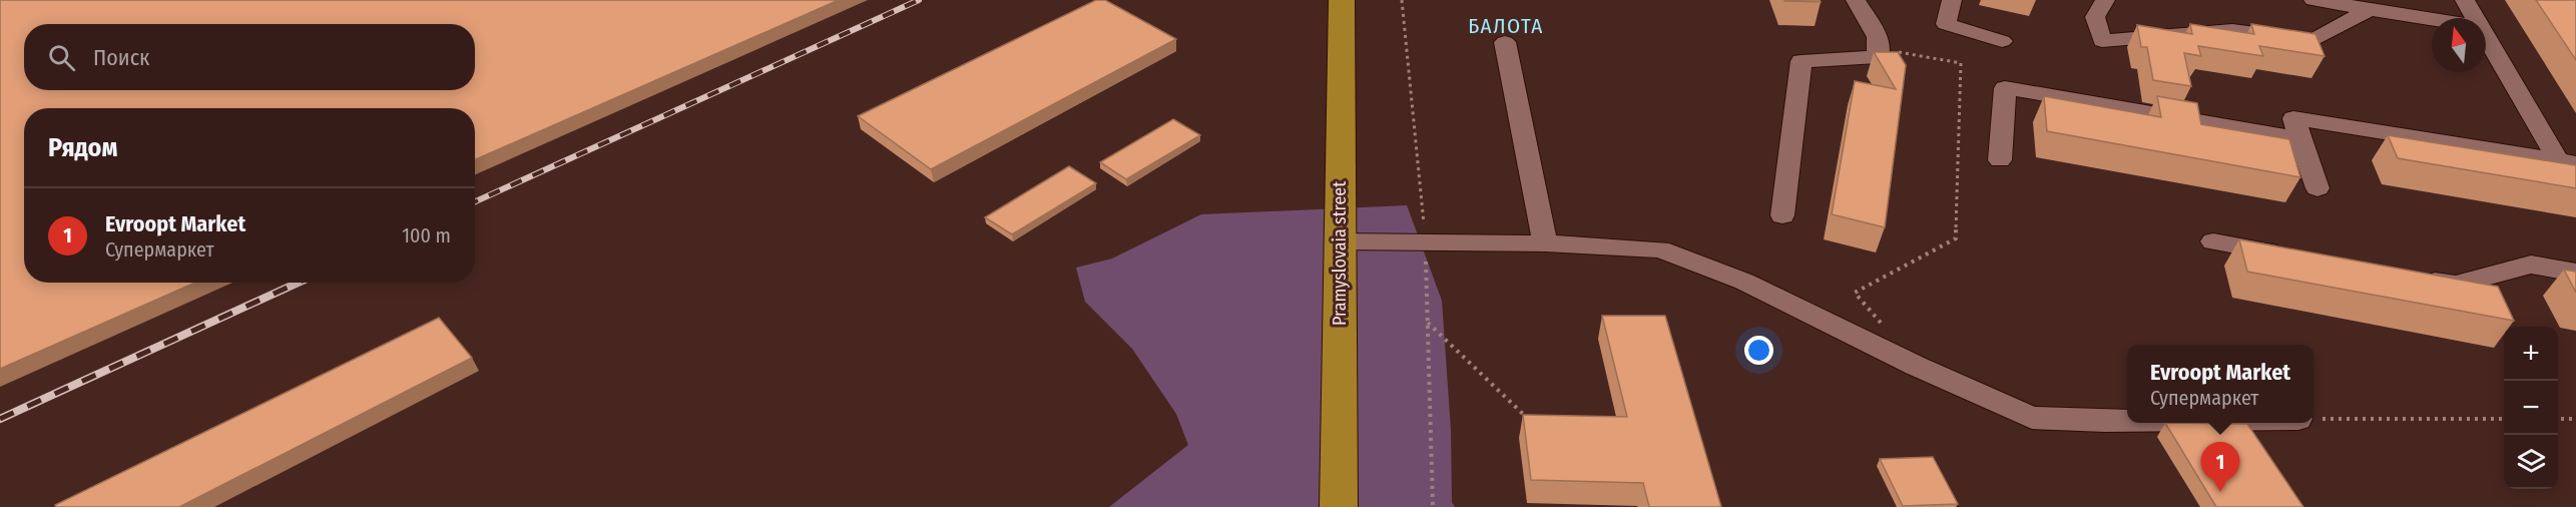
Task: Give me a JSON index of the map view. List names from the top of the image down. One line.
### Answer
{"streets":{"main road":["Pramyslovaia street"]},"districts":["БАЛОТА"],"north":"top","page":{"search":"Поиск","heading":"Рядом","list":[{"mark":"1","name":"Evroopt Market","note":"Супермаркет","value":"100 m"}],"map_buttons":["+","−"],"popup":["Evroopt Market","Супермаркет"],"pins":"1"}}
